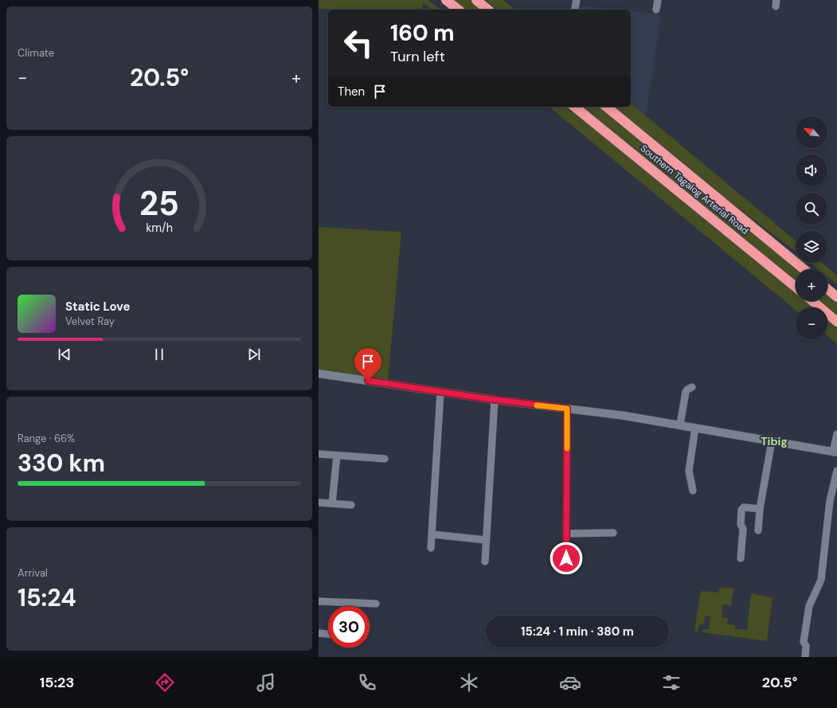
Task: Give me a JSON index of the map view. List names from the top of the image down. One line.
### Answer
{"streets":{"highway":["Southern Tagalog Arterial Road"]},"districts":["Tibig"],"north":"top left","page":{"tile":["Climate",["Range · 66%","330 km"],["Arrival","15:24"]],"turn":["160 m","Turn left"],"heat":["−","20.5°","+"],"then":"Then","map_buttons":["+","−"],"song":["Static Love","Velvet Ray"],"limit":"30","trip":"15:24 · 1 min · 380 m","tabs":["15:23","20.5°"],"gauge":["25","km/h"]}}
